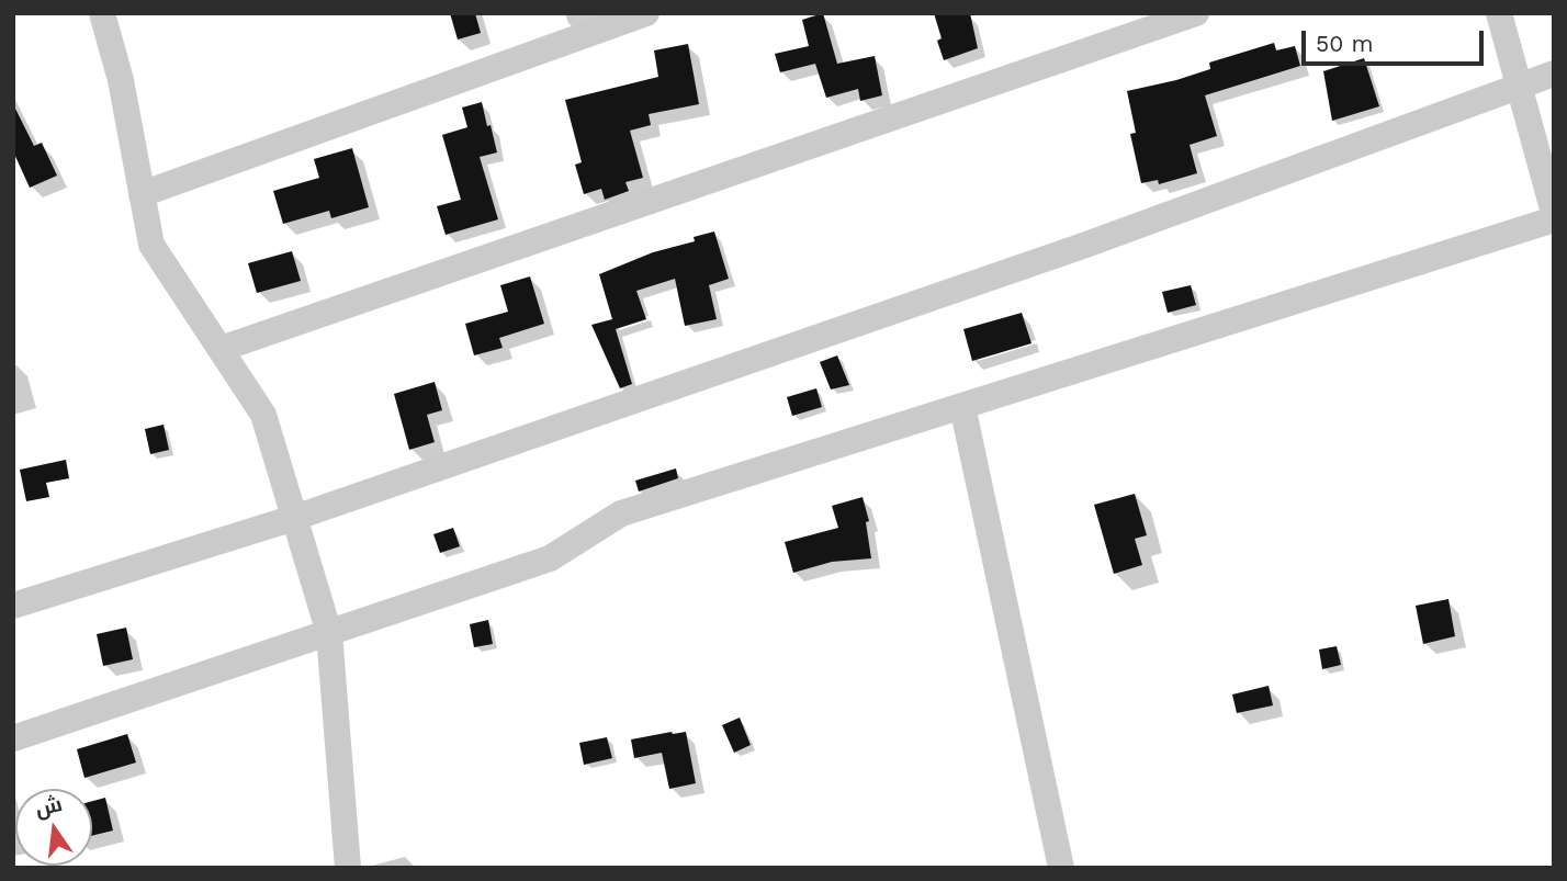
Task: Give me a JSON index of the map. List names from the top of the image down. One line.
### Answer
{"scale_bar":"50 m","north":"top"}
